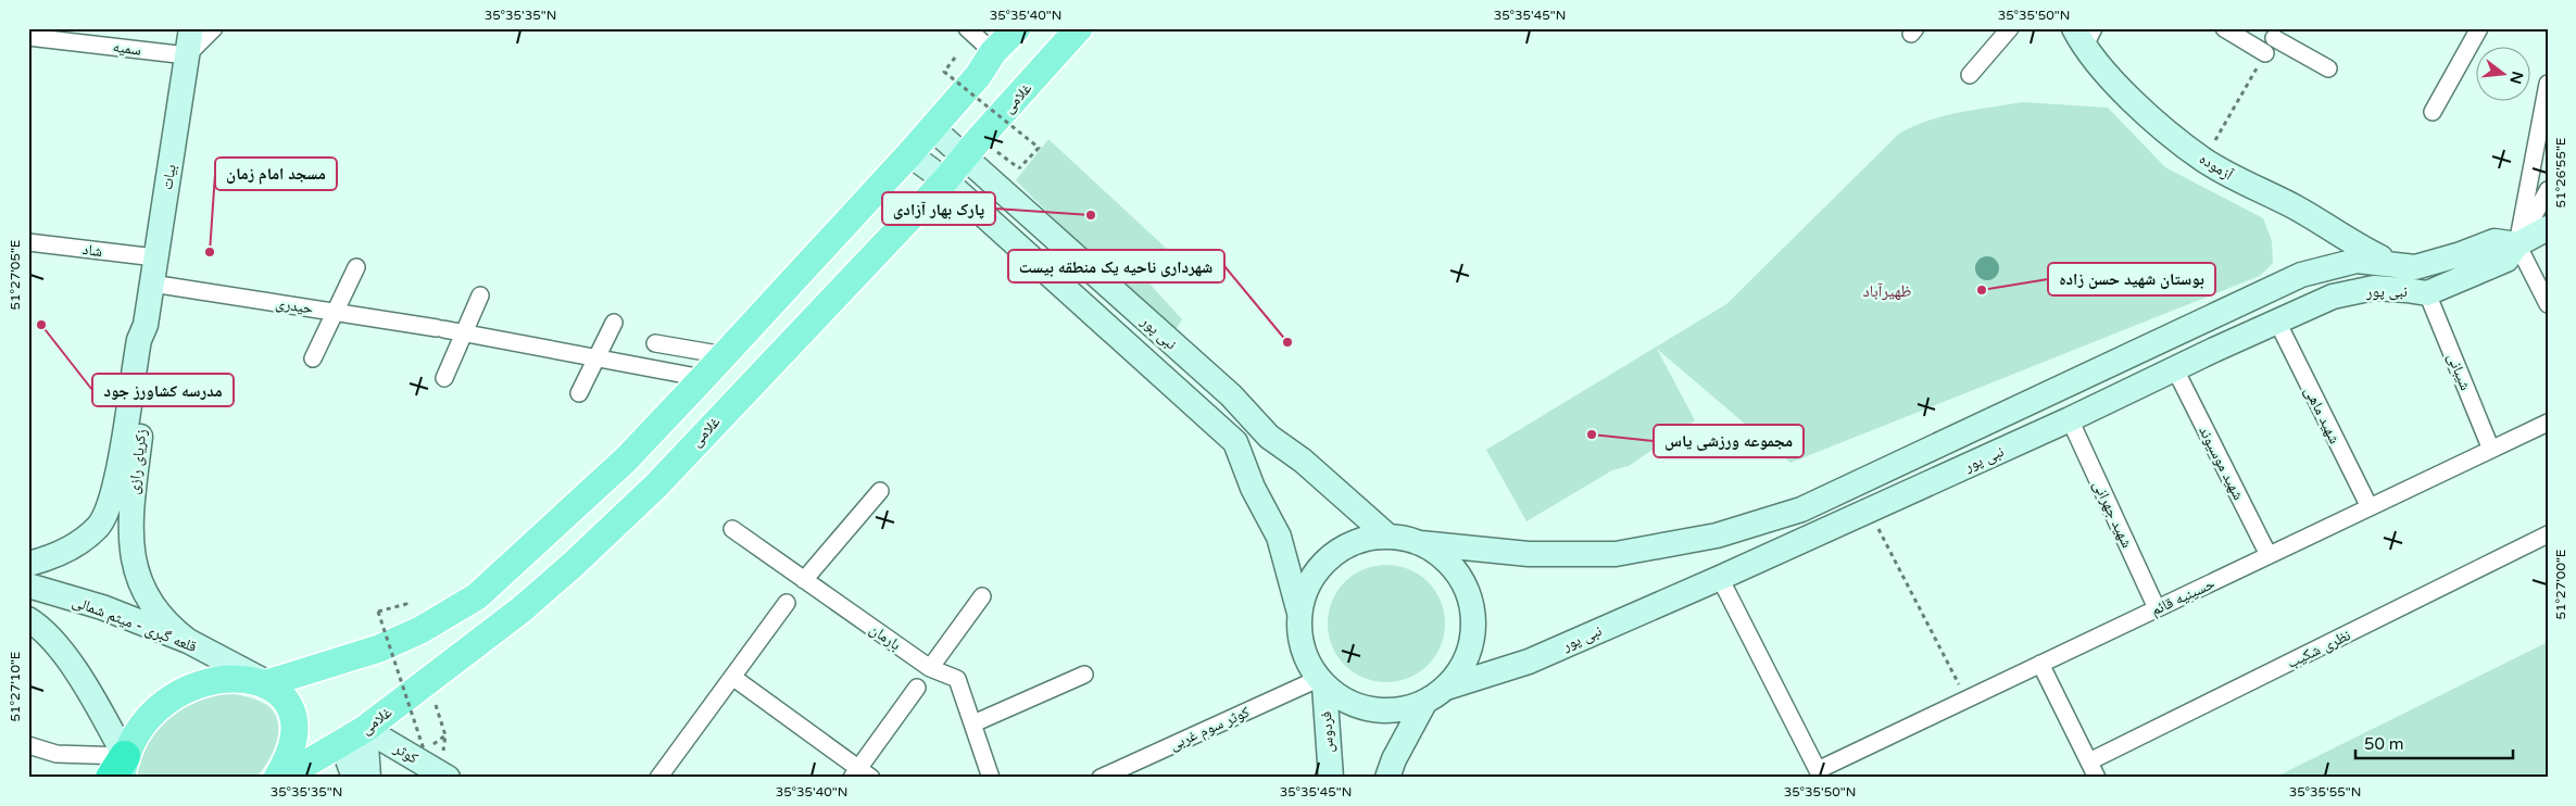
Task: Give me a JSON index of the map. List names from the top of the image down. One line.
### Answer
{"streets":{"main road":["غلامی","آزموده","بیات","نبی پور","زکریای رازی","قلعه گبری - میثم شمالی","فردوس","کوثر"],"street":["سمیه","شاد","حیدری","شیبانی","شهید ماهی","شهید موسیوند","شهید جهرانی","حسینیه قائم","بارمان","نظری شکیب","کوثر سوم غربی"]},"crossings":[["سمیه","بیات"],["غلامی","نبی پور"],["غلامی","کوثر"],["آزموده","نبی پور"],["بیات","شاد"],["بیات","حیدری"],["بیات","زکریای رازی"],["نبی پور","شیبانی"],["نبی پور","شهید ماهی"],["نبی پور","شهید موسیوند"],["نبی پور","شهید جهرانی"],["نبی پور","حسینیه قائم"],["نبی پور","کوثر سوم غربی"],["نبی پور","فردوس"],["شیبانی","حسینیه قائم"],["شهید ماهی","حسینیه قائم"],["زکریای رازی","قلعه گبری - میثم شمالی"],["شهید موسیوند","حسینیه قائم"],["شهید جهرانی","حسینیه قائم"],["کوثر سوم غربی","فردوس"]],"districts":["ظهیرآباد"],"places":["پارک بهار آزادی","مسجد امام زمان","بوستان شهید حسن زاده","مدرسه کشاورز جود","شهرداری ناحیه یک منطقه بیست","مجموعه ورزشی یاس"],"scale_bar":"50 m","north":"right","coordinates":["35°35'35\"N","35°35'40\"N","35°35'45\"N","35°35'50\"N","51°26'55\"E","51°27'05\"E","51°27'00\"E","51°27'10\"E","35°35'55\"N"]}
